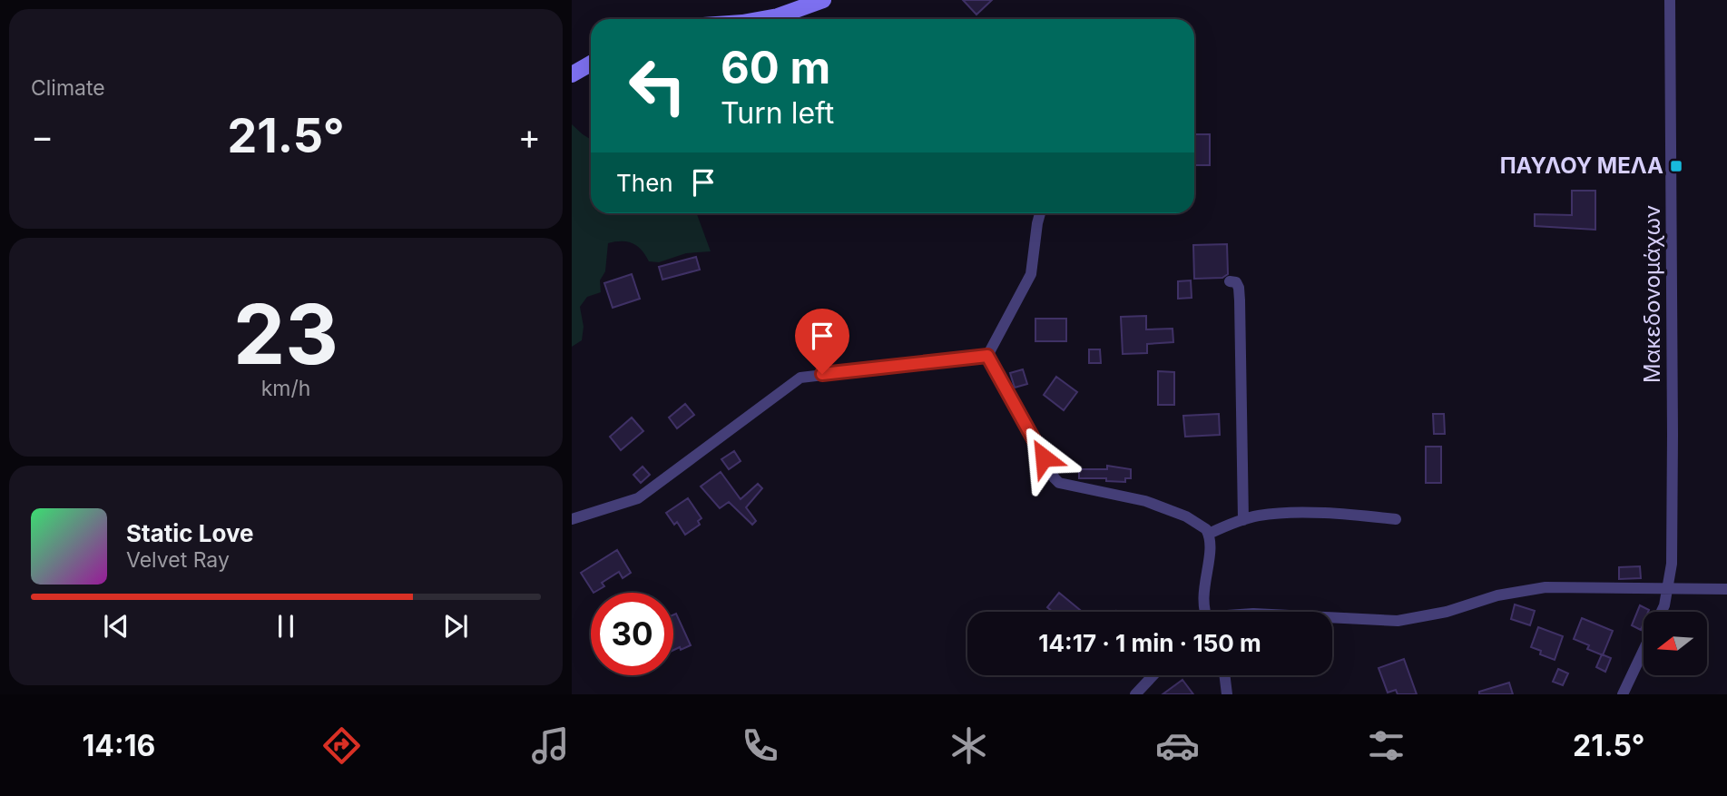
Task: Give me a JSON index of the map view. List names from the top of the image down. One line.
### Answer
{"streets":{"street":["Μακεδονομάχων"]},"places":{"transit":["ΠΑΥΛΟΥ ΜΕΛΑ"]},"north":"left","page":{"tile":["Climate",["23","km/h"]],"turn":["60 m","Turn left"],"heat":["−","21.5°","+"],"then":"Then","song":["Static Love","Velvet Ray"],"limit":"30","trip":"14:17 · 1 min · 150 m","tabs":["14:16","21.5°"]}}
